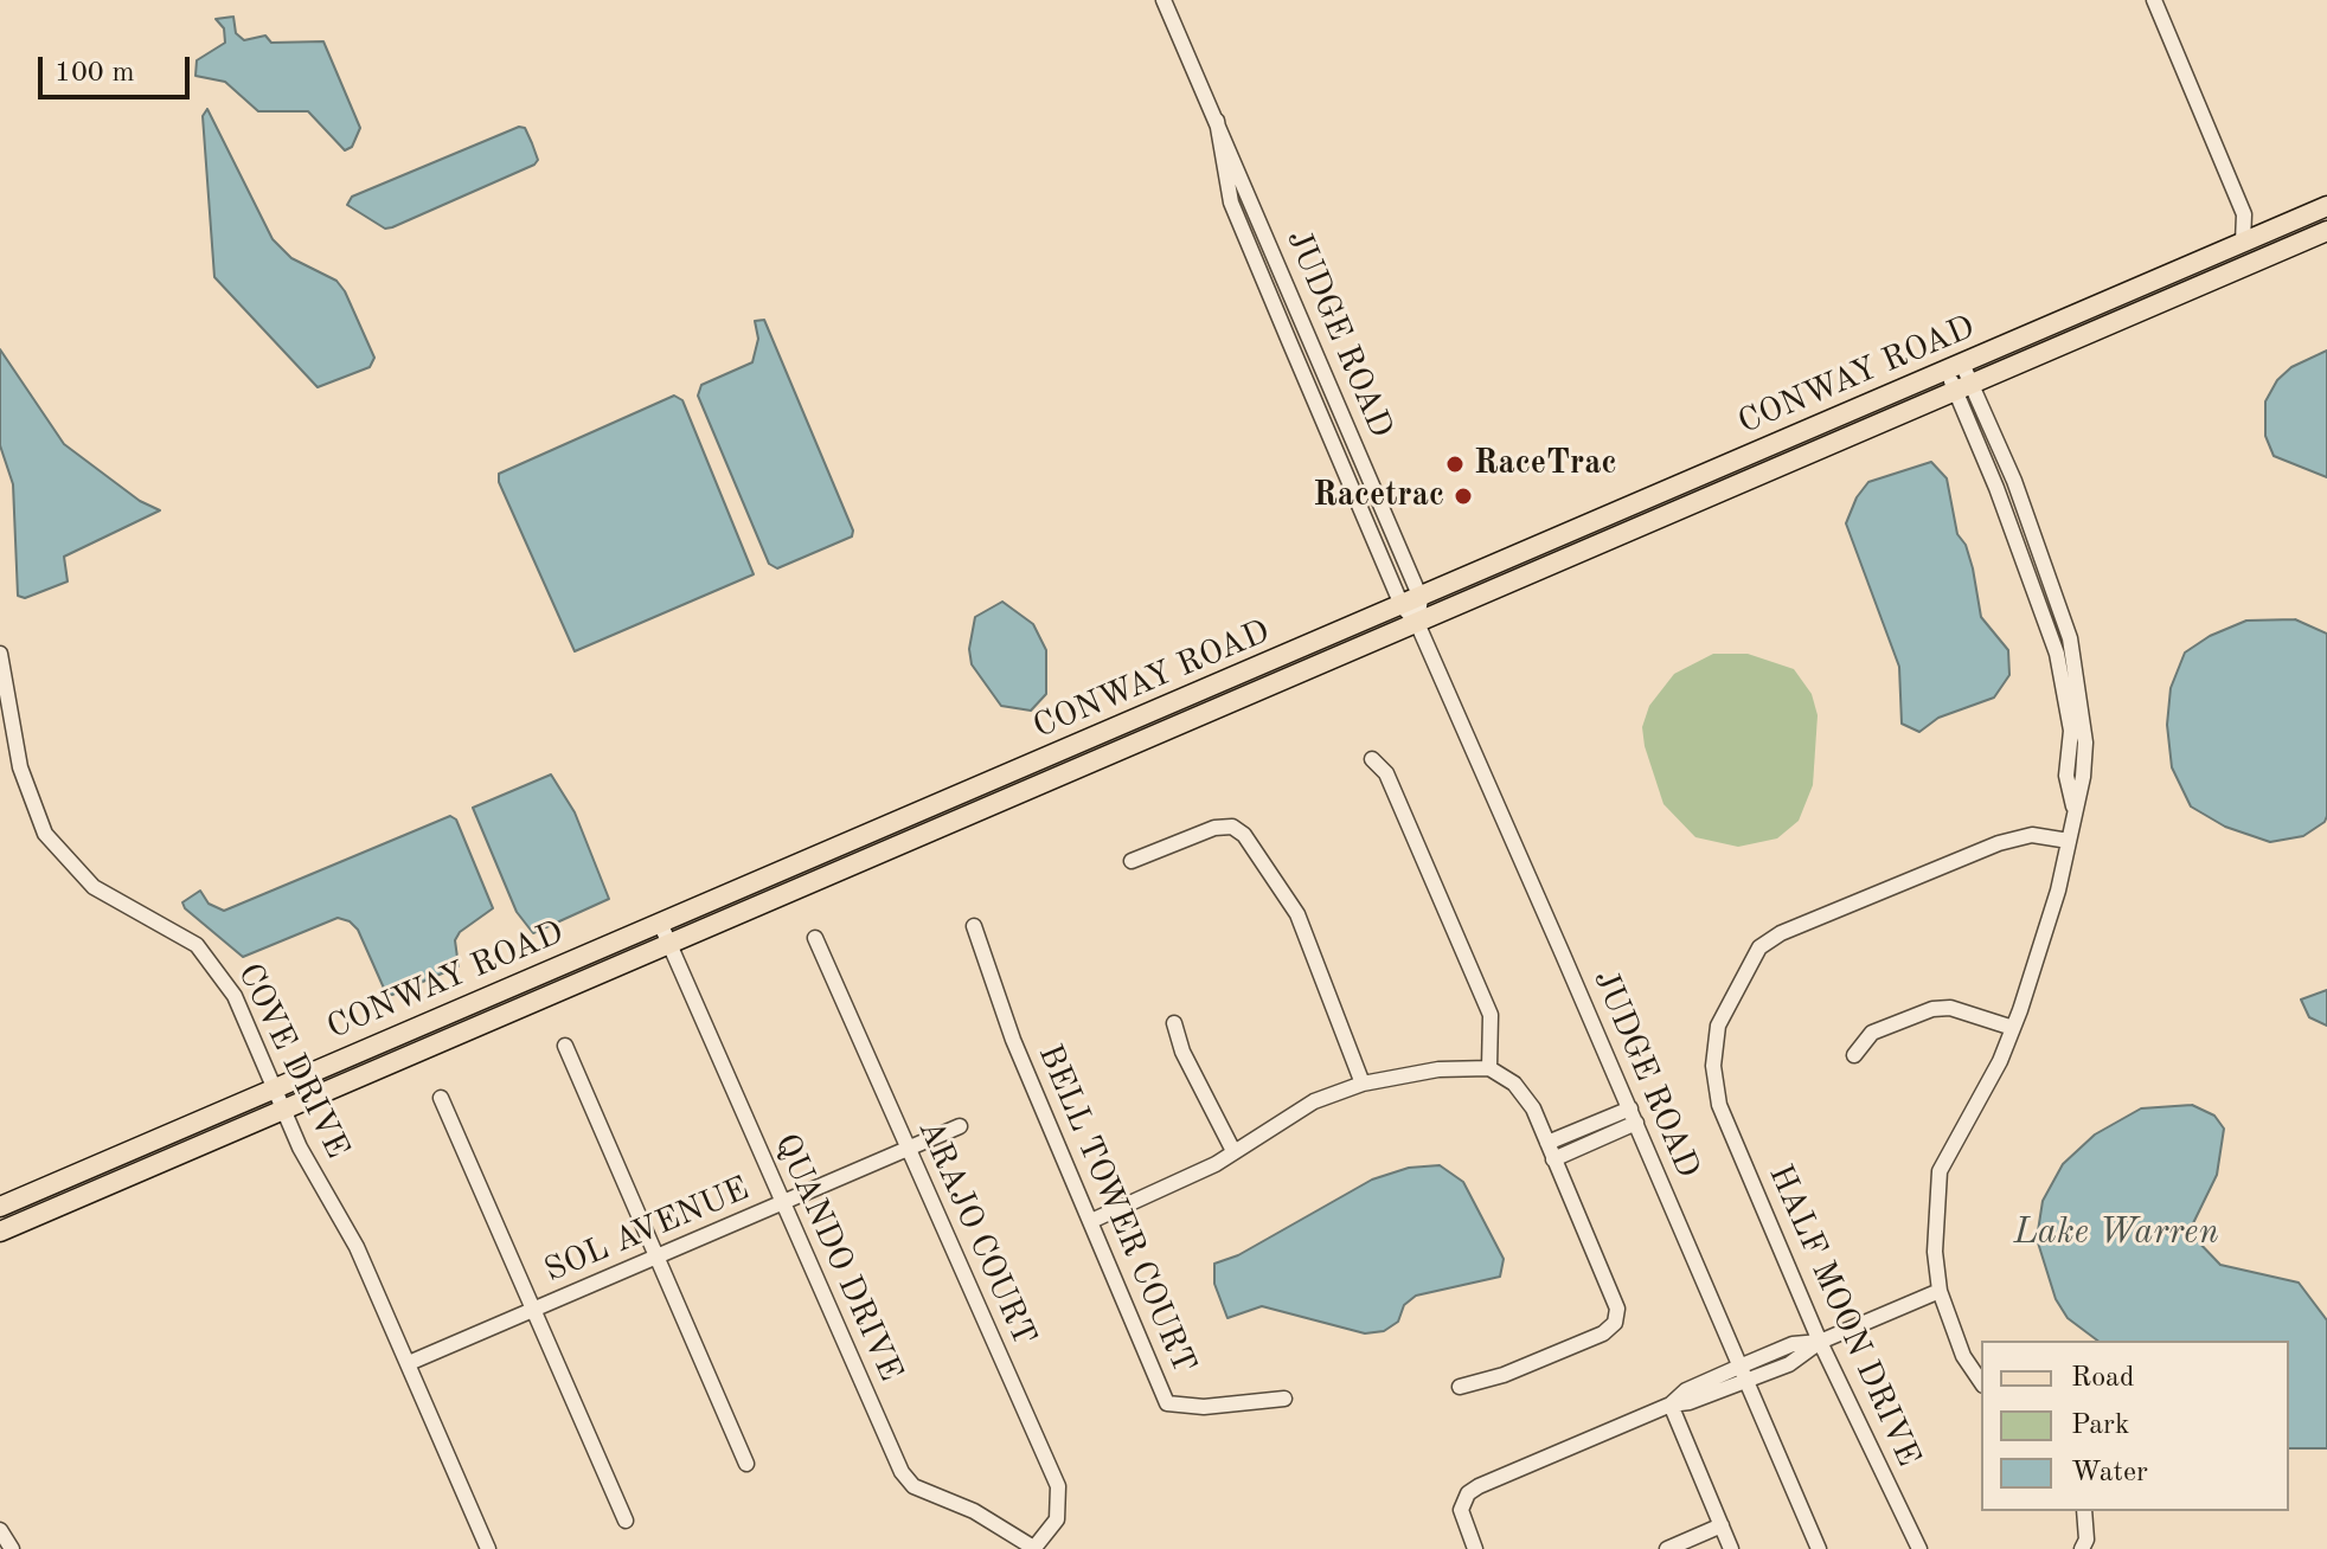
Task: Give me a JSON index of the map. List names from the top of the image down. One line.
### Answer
{"streets":{"main road":["CONWAY ROAD"],"street":["JUDGE ROAD","COVE DRIVE","BELL TOWER COURT","SOL AVENUE","ARAJO COURT","QUANDO DRIVE","HALF MOON DRIVE"]},"crossings":[["JUDGE ROAD","CONWAY ROAD"],["CONWAY ROAD","COVE DRIVE"],["CONWAY ROAD","QUANDO DRIVE"],["COVE DRIVE","SOL AVENUE"],["SOL AVENUE","ARAJO COURT"],["SOL AVENUE","QUANDO DRIVE"],["ARAJO COURT","QUANDO DRIVE"]],"water":["Lake Warren"],"places":["RaceTrac","Racetrac"],"legend":["Road","Park","Water"],"scale_bar":"100 m"}
